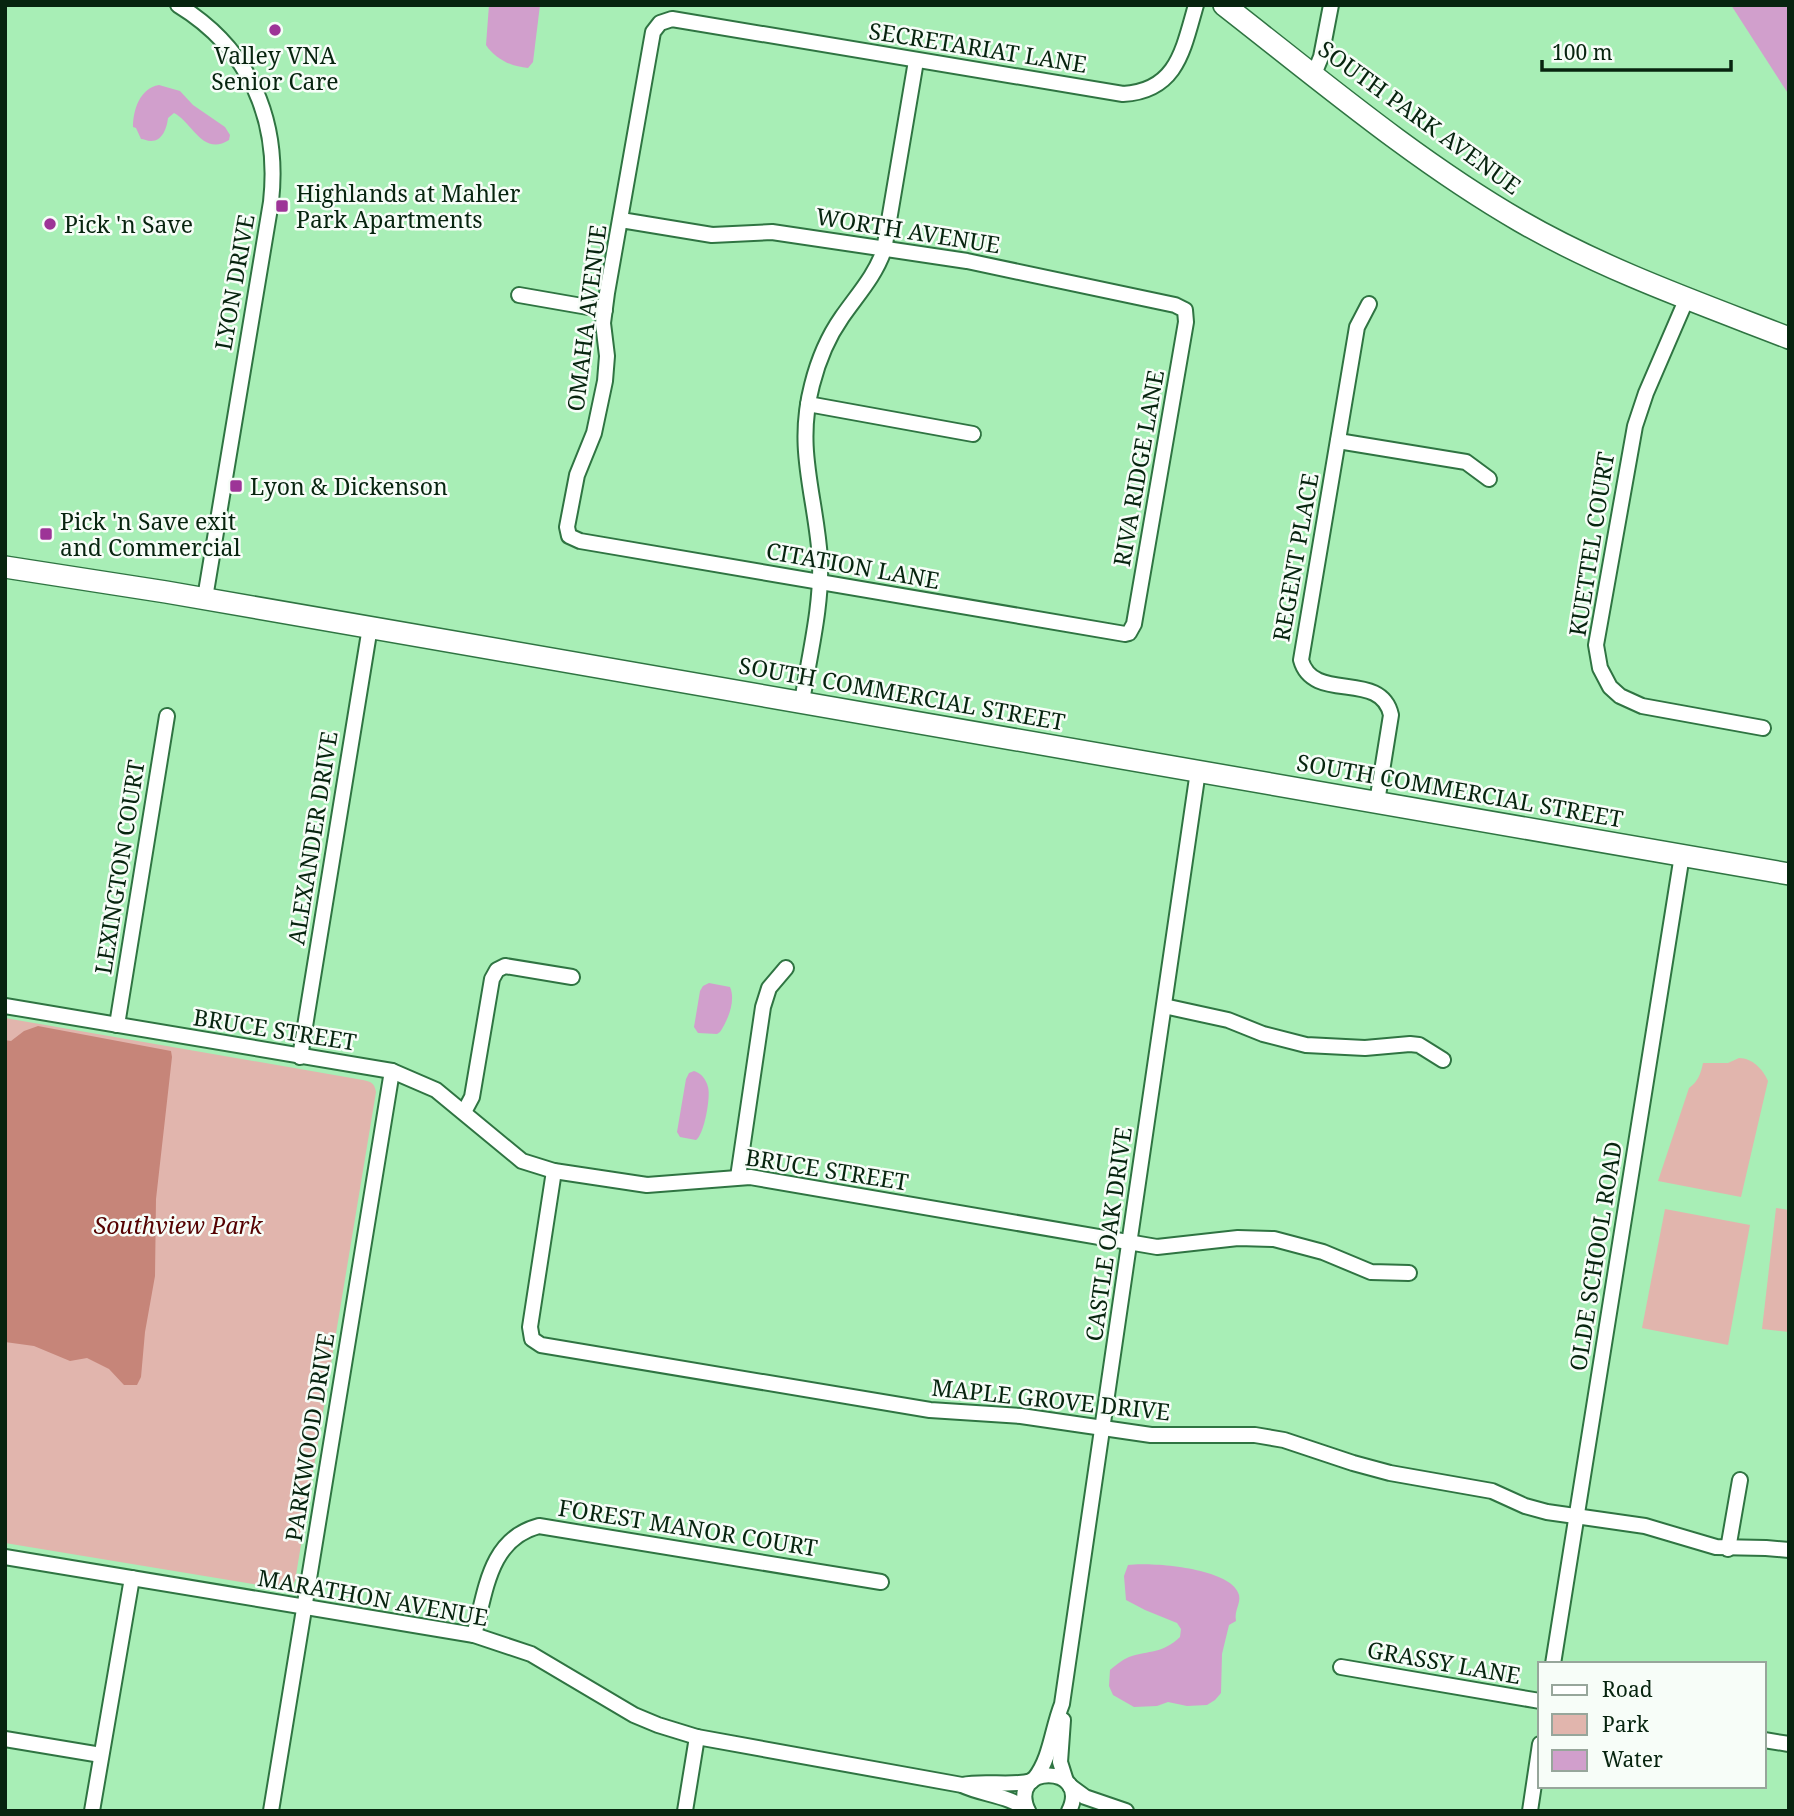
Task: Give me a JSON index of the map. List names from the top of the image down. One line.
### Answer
{"streets":{"main road":["SOUTH PARK AVENUE","SOUTH COMMERCIAL STREET"],"street":["SECRETARIAT LANE","WORTH AVENUE","LYON DRIVE","OMAHA AVENUE","RIVA RIDGE LANE","KUETTEL COURT","REGENT PLACE","CITATION LANE","ALEXANDER DRIVE","LEXINGTON COURT","BRUCE STREET","CASTLE OAK DRIVE","OLDE SCHOOL ROAD","MAPLE GROVE DRIVE","PARKWOOD DRIVE","FOREST MANOR COURT","MARATHON AVENUE","GRASSY LANE"]},"crossings":[["SECRETARIAT LANE","OMAHA AVENUE"],["SOUTH PARK AVENUE","KUETTEL COURT"],["WORTH AVENUE","OMAHA AVENUE"],["WORTH AVENUE","RIVA RIDGE LANE"],["LYON DRIVE","SOUTH COMMERCIAL STREET"],["OMAHA AVENUE","CITATION LANE"],["RIVA RIDGE LANE","CITATION LANE"],["REGENT PLACE","SOUTH COMMERCIAL STREET"],["SOUTH COMMERCIAL STREET","ALEXANDER DRIVE"],["SOUTH COMMERCIAL STREET","CASTLE OAK DRIVE"],["SOUTH COMMERCIAL STREET","OLDE SCHOOL ROAD"],["ALEXANDER DRIVE","BRUCE STREET"],["LEXINGTON COURT","BRUCE STREET"],["BRUCE STREET","CASTLE OAK DRIVE"],["BRUCE STREET","MAPLE GROVE DRIVE"],["BRUCE STREET","PARKWOOD DRIVE"],["CASTLE OAK DRIVE","MAPLE GROVE DRIVE"],["CASTLE OAK DRIVE","MARATHON AVENUE"],["OLDE SCHOOL ROAD","MAPLE GROVE DRIVE"],["PARKWOOD DRIVE","MARATHON AVENUE"],["FOREST MANOR COURT","MARATHON AVENUE"]],"parks":["Southview Park"],"places":{"other":["Valley VNA Senior Care","Pick 'n Save"],"transit":["Highlands at Mahler Park Apartments","Lyon & Dickenson","Pick 'n Save exit and Commercial"]},"legend":["Road","Park","Water"],"scale_bar":"100 m"}
